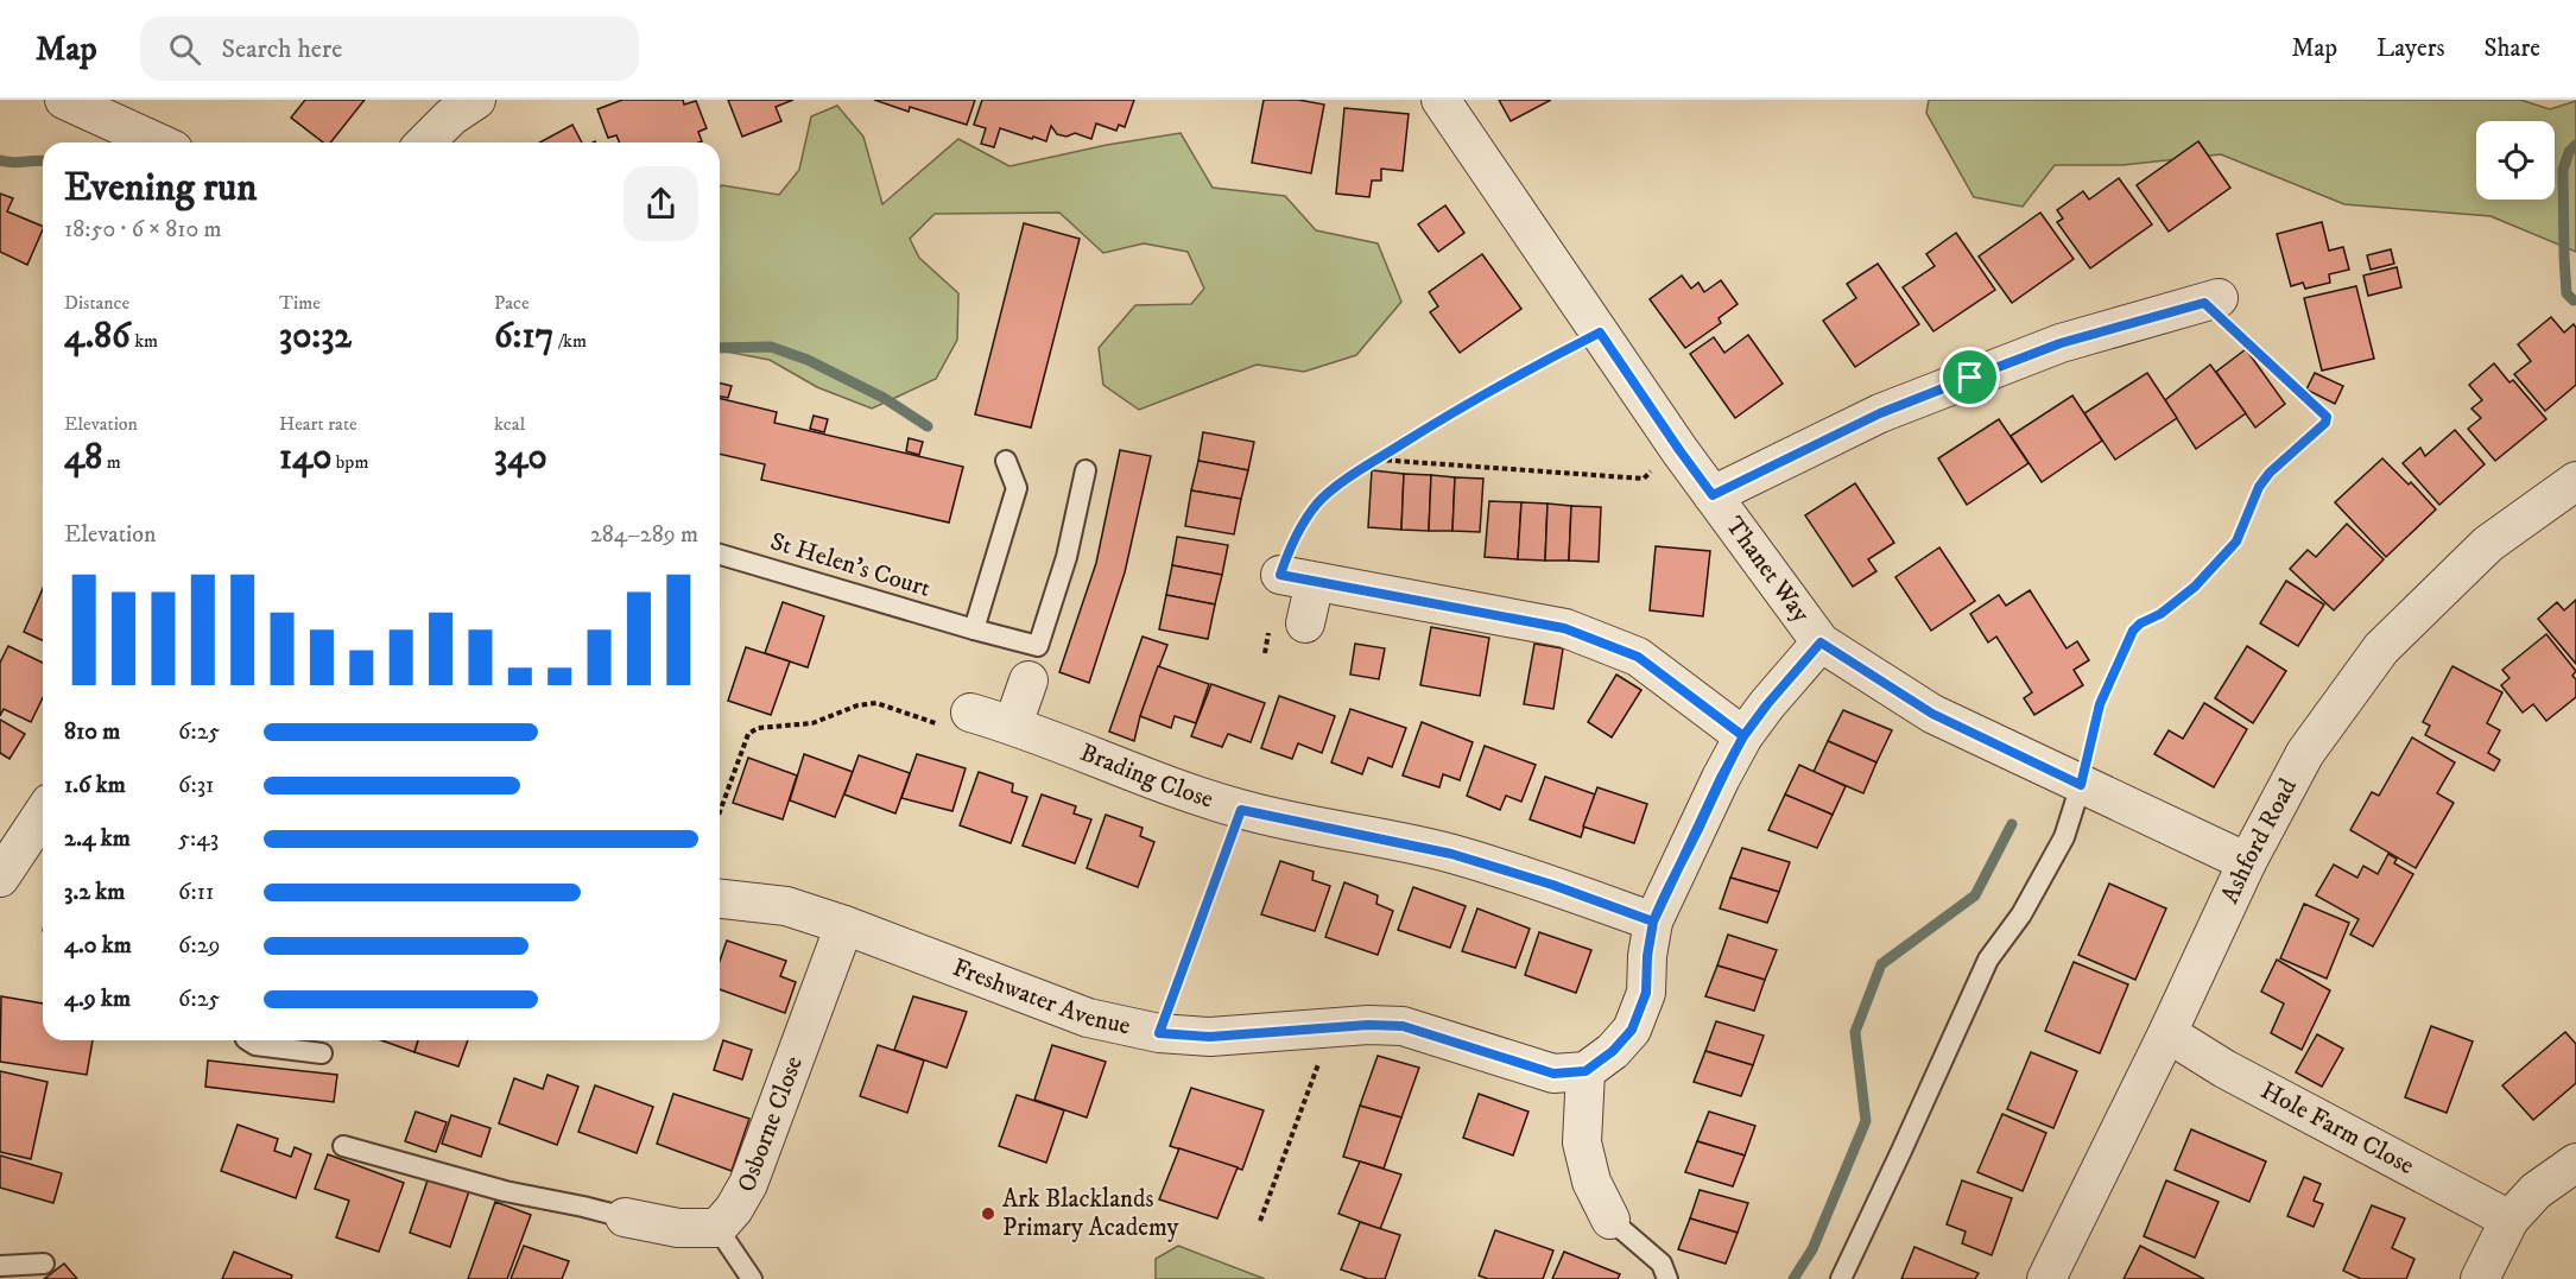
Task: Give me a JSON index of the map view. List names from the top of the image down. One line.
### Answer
{"streets":{"street":["Thanet Way","Brading Close","Ashford Road","Freshwater Avenue","Osborne Close","Hole Farm Close"],"lane":["St Helen's Court"]},"crossings":[["Thanet Way","Ashford Road"],["Ashford Road","Hole Farm Close"],["Freshwater Avenue","Osborne Close"]],"places":["Ark Blacklands Primary Academy"],"page":{"header":"Map","search":"Search here","nav":["Map","Layers","Share"],"heading":["Evening run","18:50 · 6 × 810 m"],"stats":[["Distance","4.86 km"],["Time","30:32"],["Pace","6:17 /km"],["Elevation","48 m"],["Heart rate","140 bpm"],["kcal","340"]],"chart":["Elevation","284–289 m"],"list":[{"name":"810 m","note":"6:25"},{"name":"1.6 km","note":"6:31"},{"name":"2.4 km","note":"5:43"},{"name":"3.2 km","note":"6:11"},{"name":"4.0 km","note":"6:29"},{"name":"4.9 km","note":"6:25"}]}}
